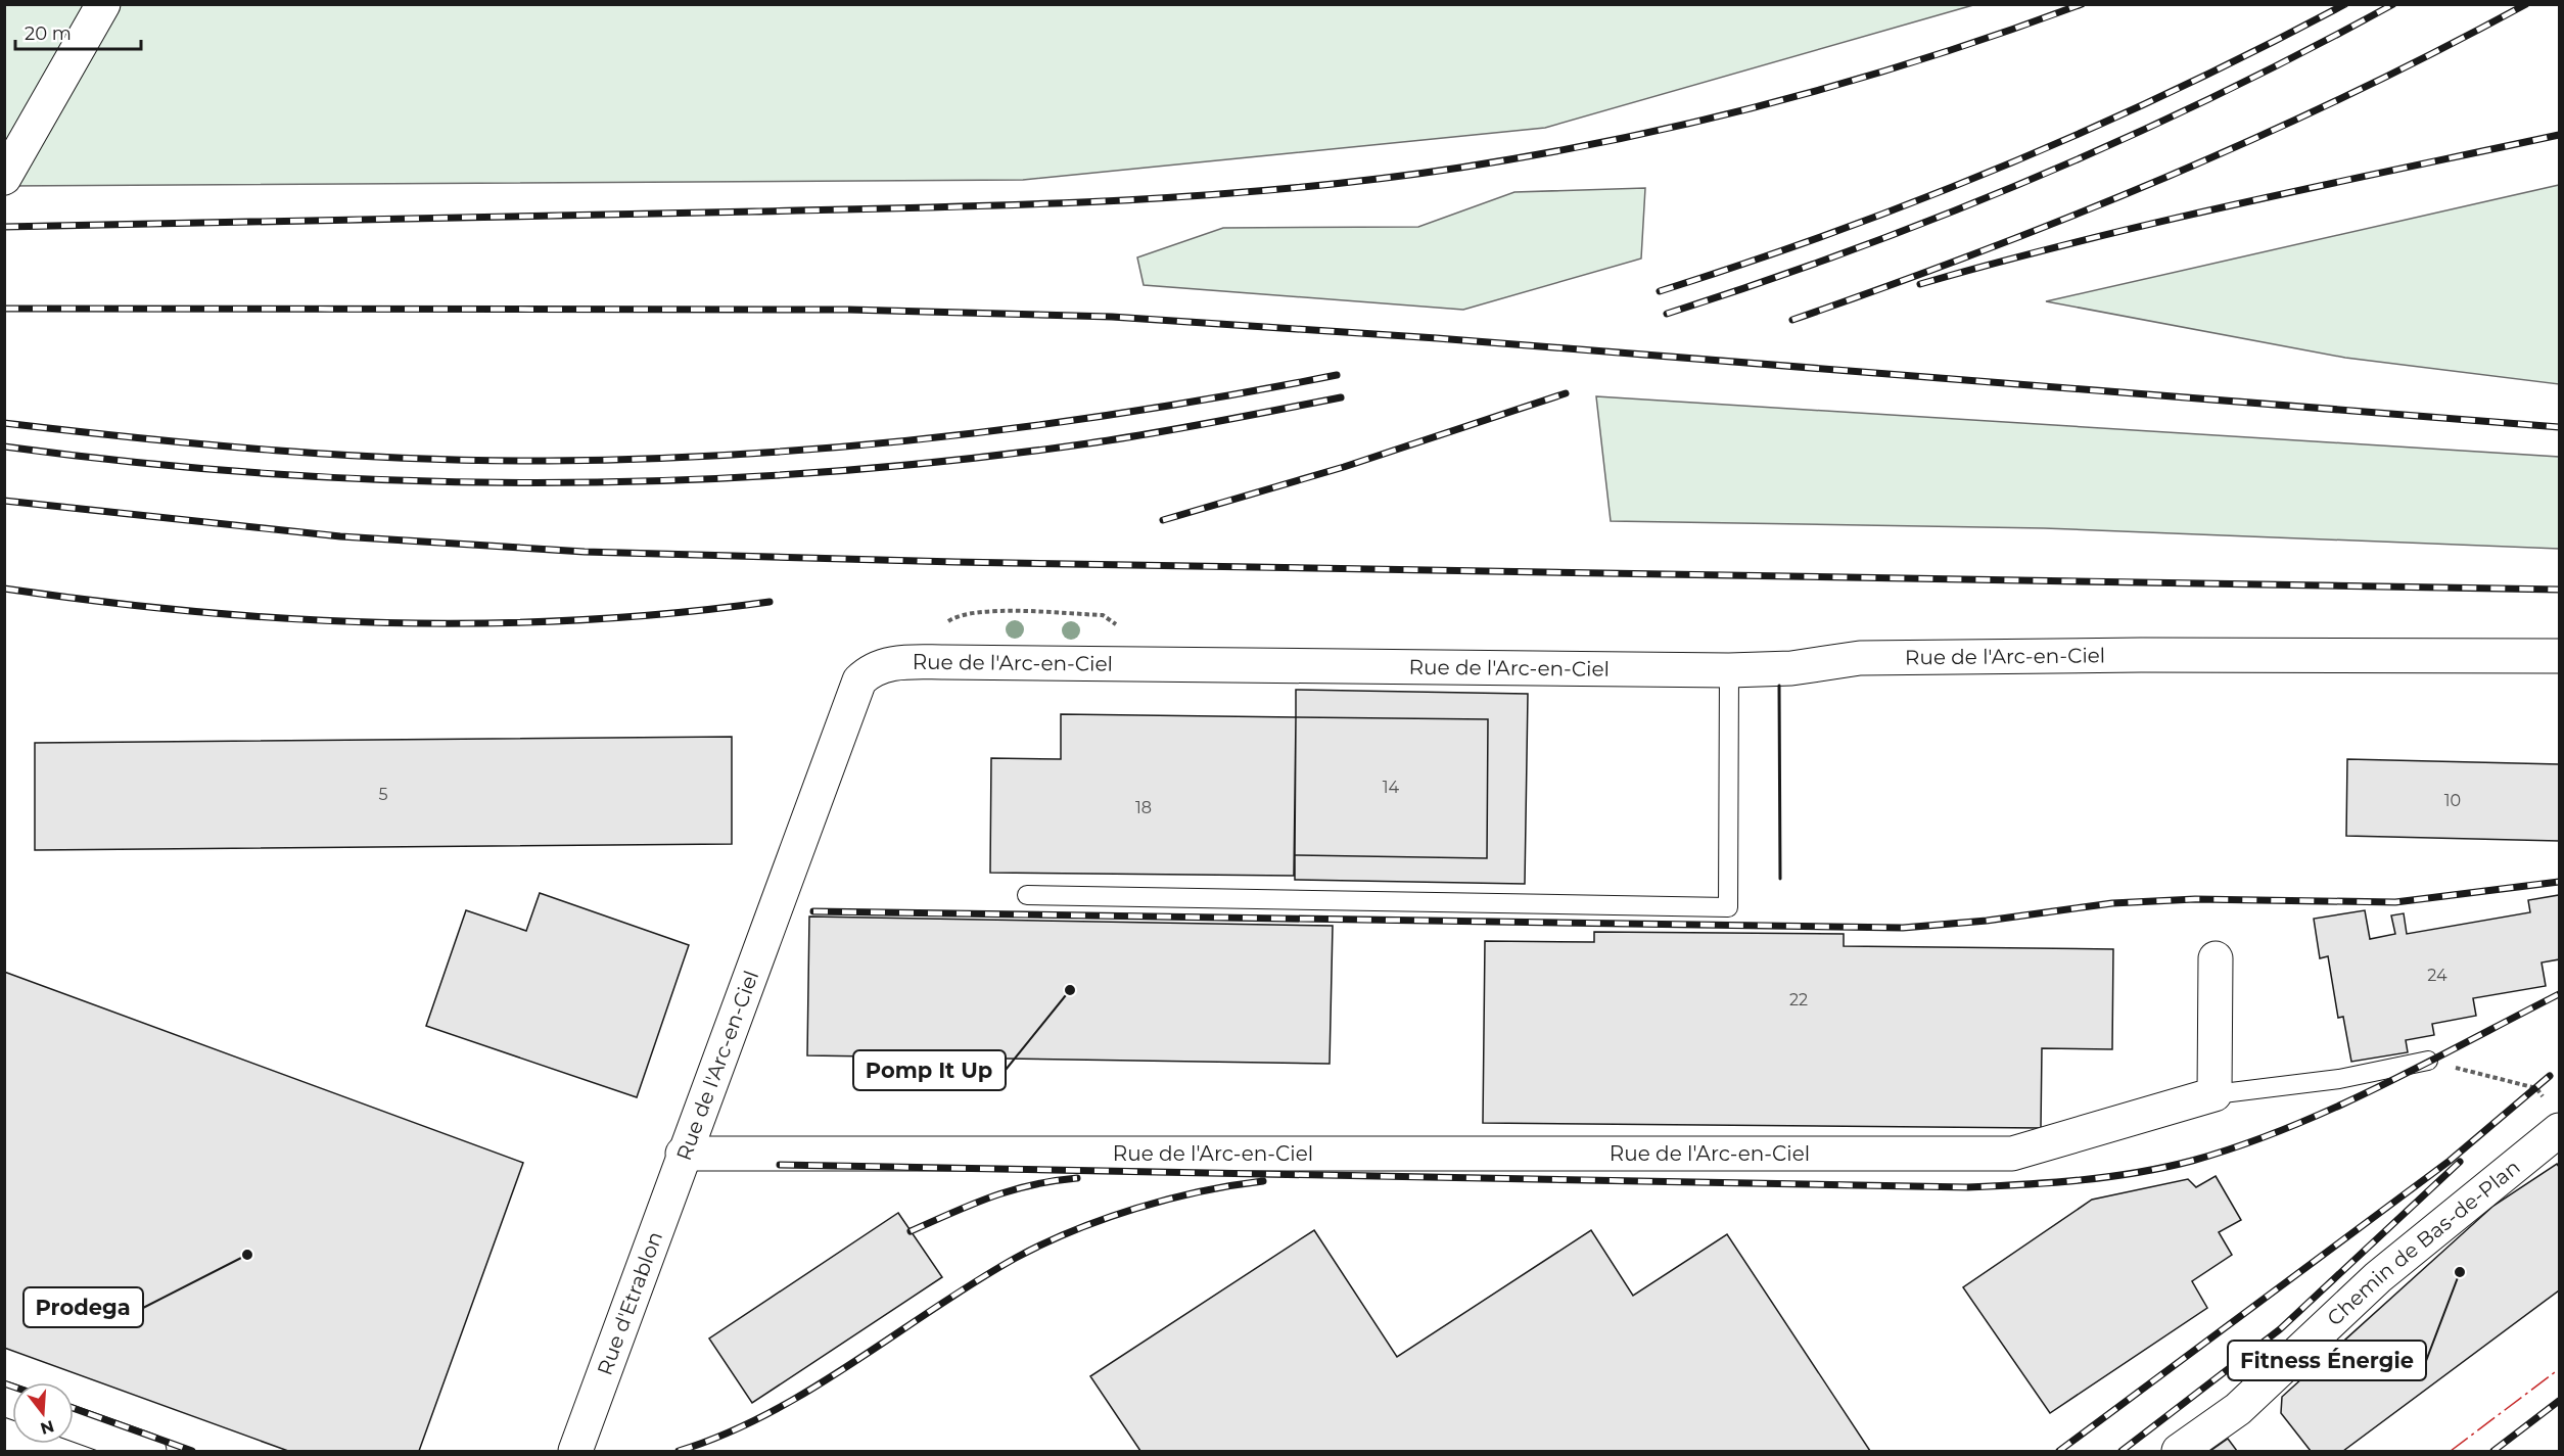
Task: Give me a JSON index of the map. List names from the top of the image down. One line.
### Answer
{"streets":{"main road":["Rue de l'Arc-en-Ciel","Chemin de Bas-de-Plan","Rue d'Etrablon"]},"crossings":[["Rue de l'Arc-en-Ciel","Rue d'Etrablon"]],"places":["Pomp It Up","Prodega","Fitness Énergie"],"house_numbers":["14","5","10","18","24","22"],"scale_bar":"20 m","north":"bottom"}
